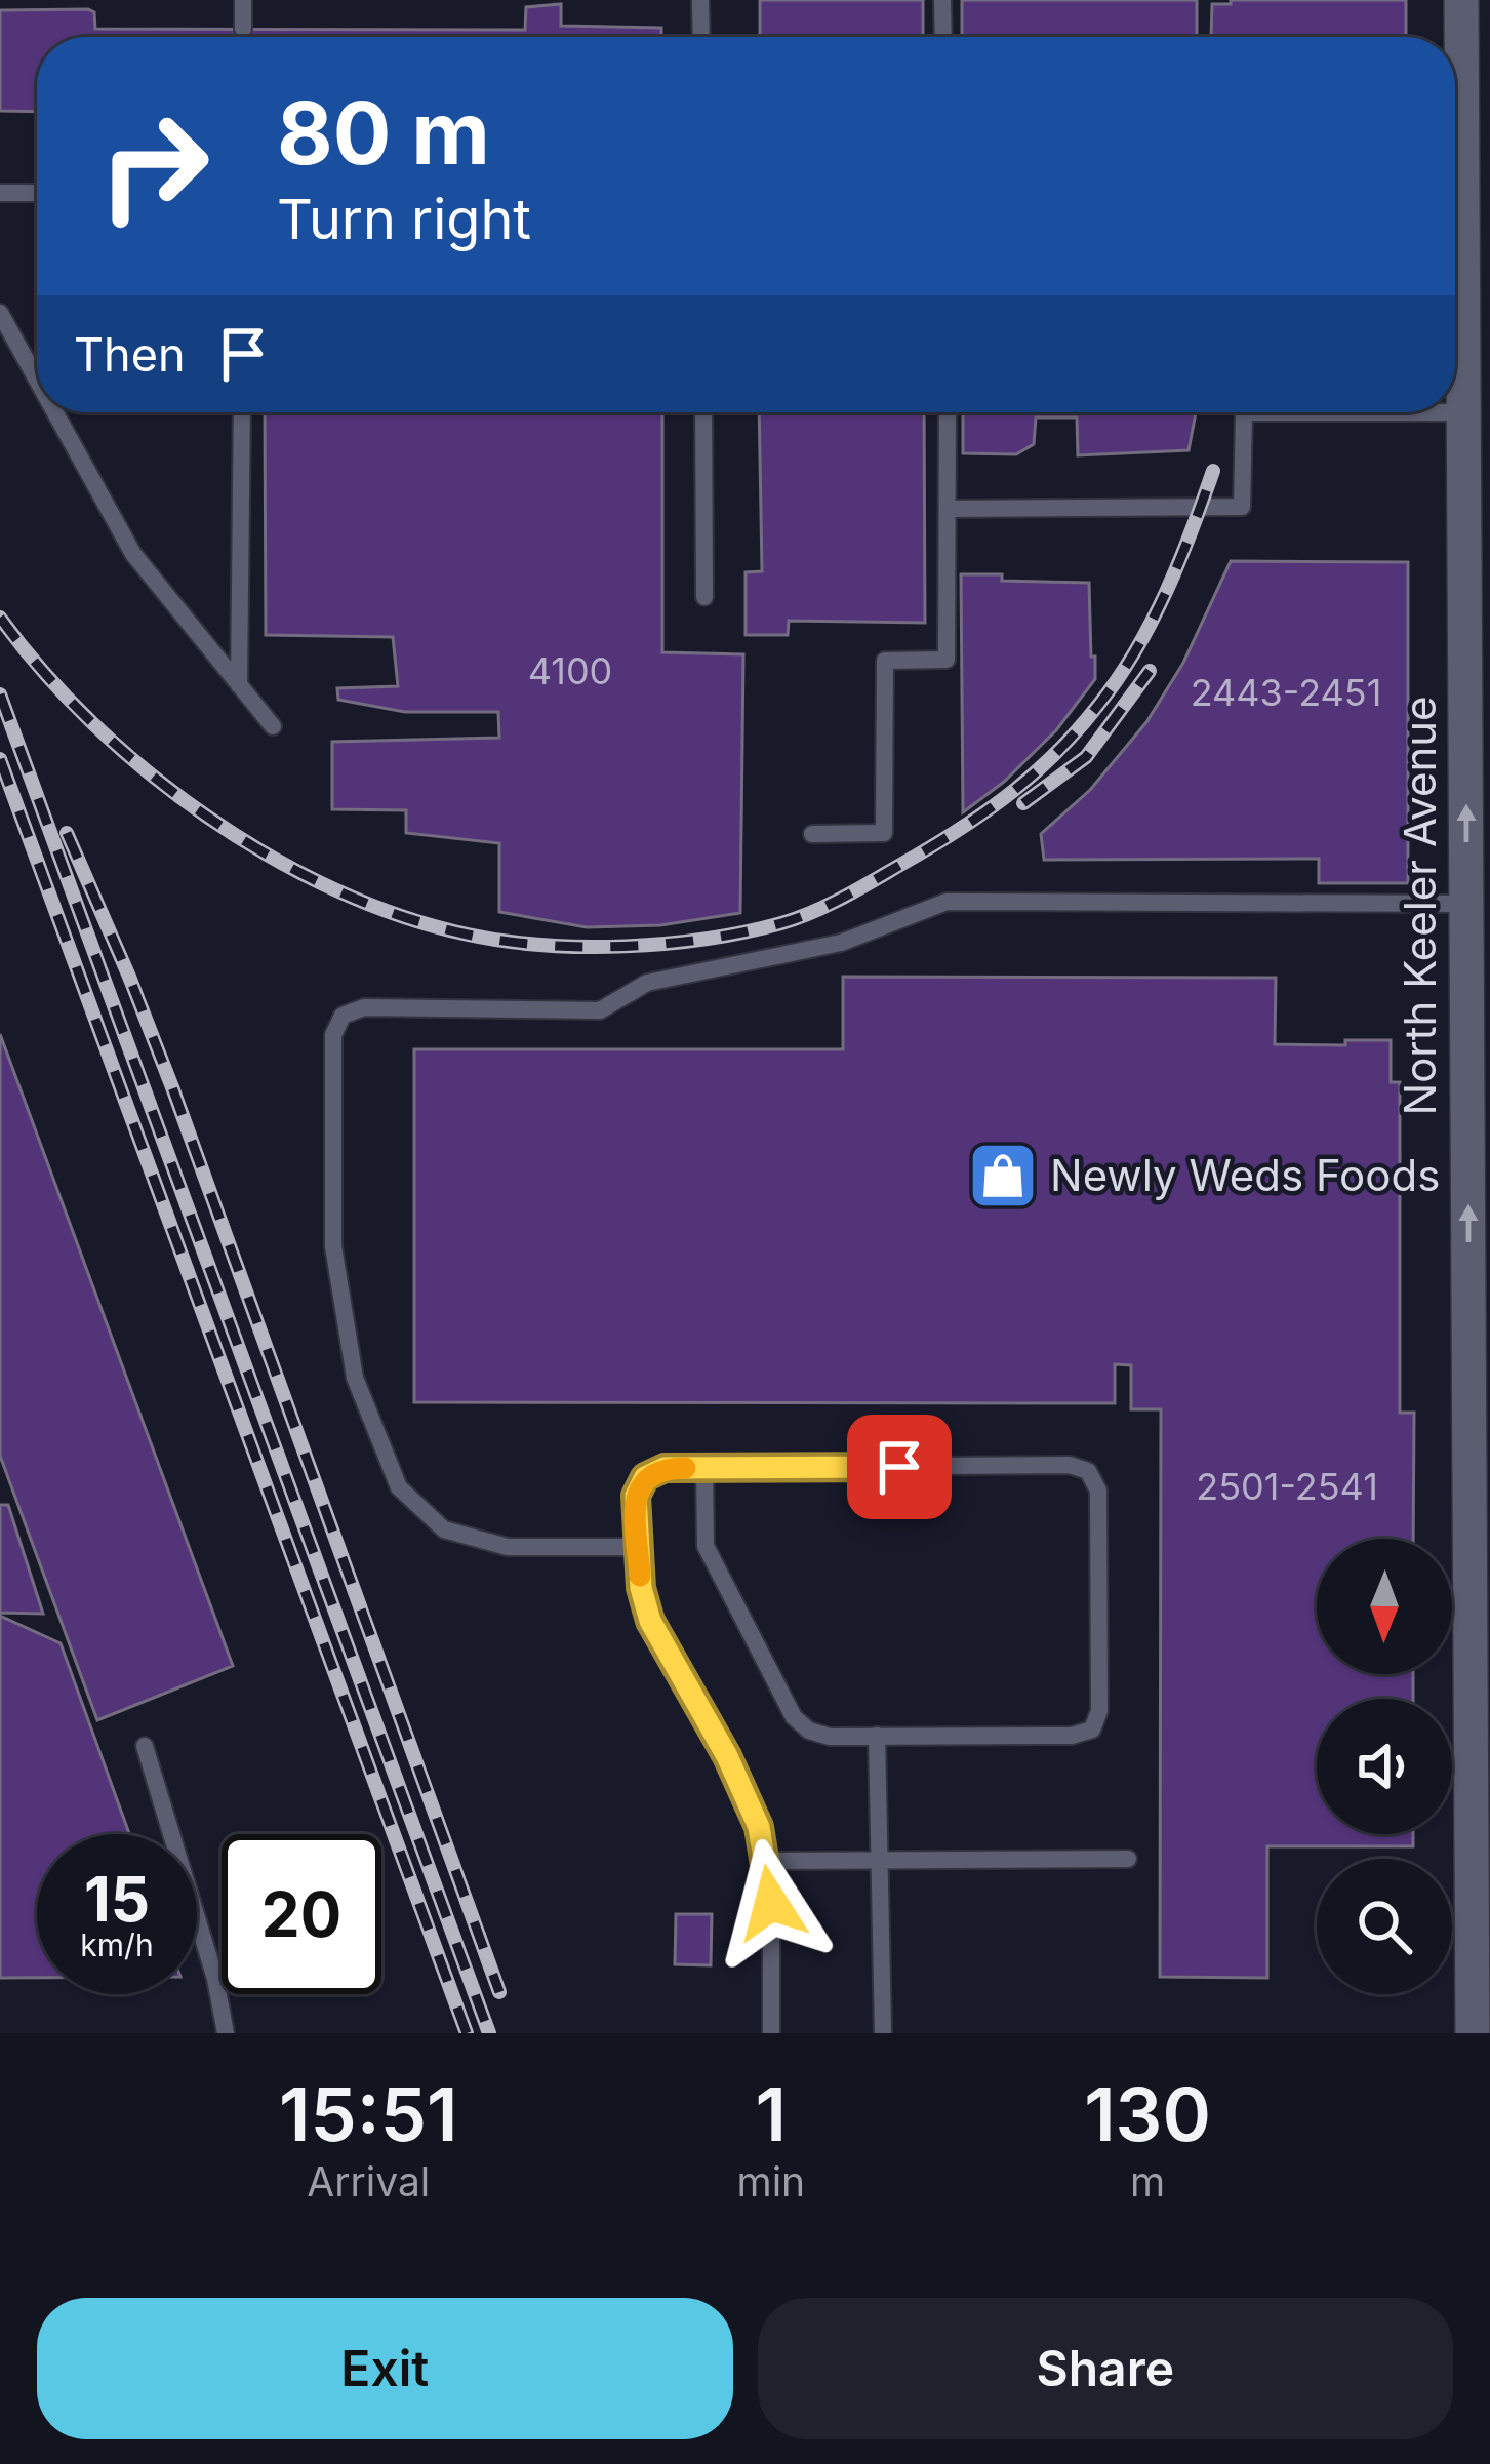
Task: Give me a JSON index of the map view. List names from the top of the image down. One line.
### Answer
{"streets":{"street":["North Keeler Avenue"]},"one_way":["North Keeler Avenue"],"places":{"shop":["Newly Weds Foods"]},"house_numbers":["4100","2443-2451","2501-2541"],"north":"bottom","page":{"turn":["80 m","Turn right"],"then":"Then","speed":"15 km/h","limit":"20","eta":["15:51","Arrival","1","min","130","m"],"buttons":["Exit","Share"]}}
